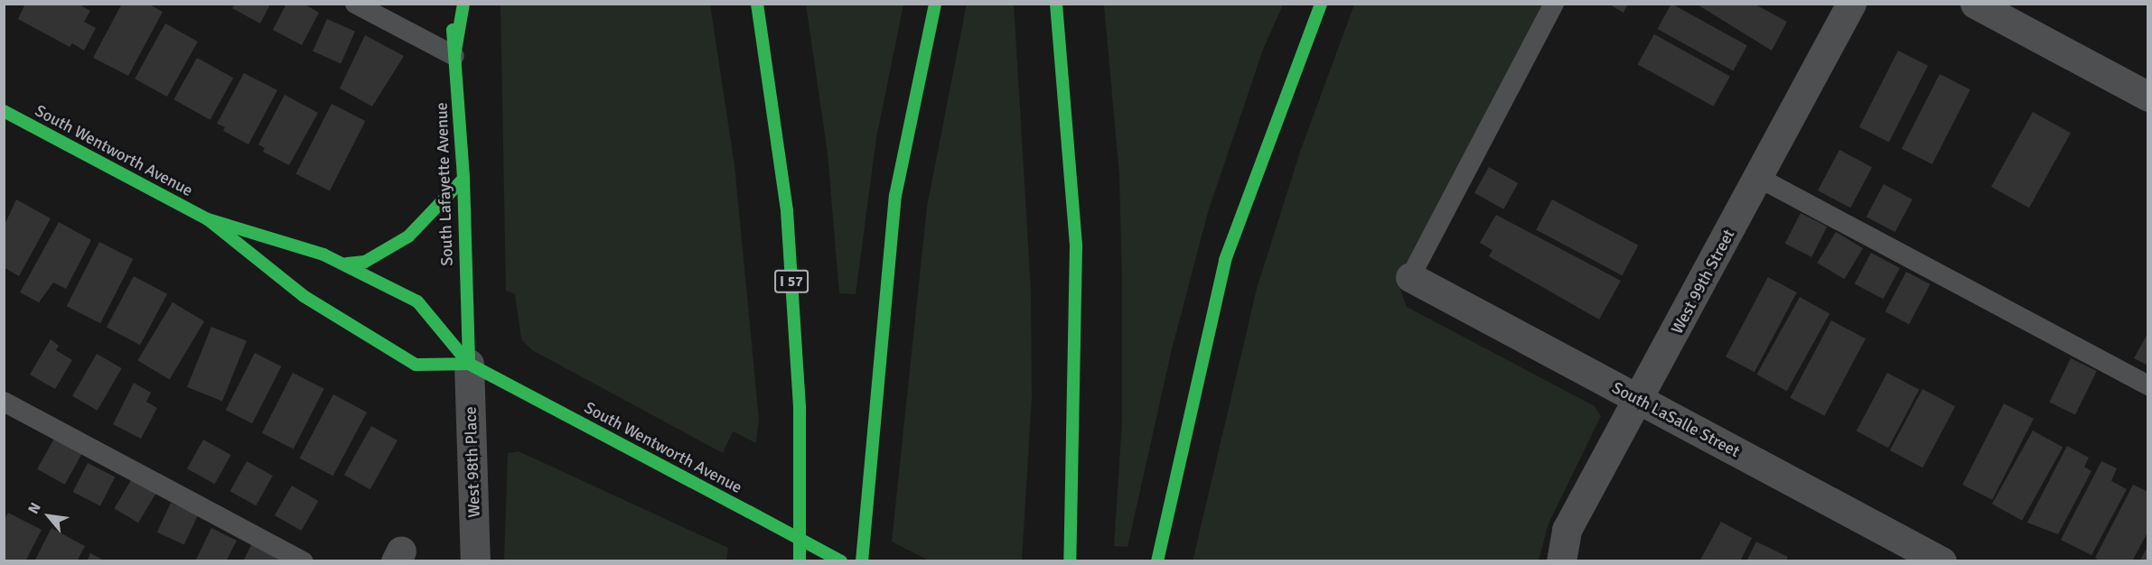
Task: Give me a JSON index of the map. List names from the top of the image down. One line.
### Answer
{"streets":{"main road":["South Wentworth Avenue","South Lafayette Avenue","I 57"],"street":["West 99th Street","South LaSalle Street","West 98th Place"]},"crossings":[["South Wentworth Avenue","South Lafayette Avenue"],["South Wentworth Avenue","West 98th Place"],["South Lafayette Avenue","West 98th Place"],["West 99th Street","South LaSalle Street"]],"north":"top left"}
